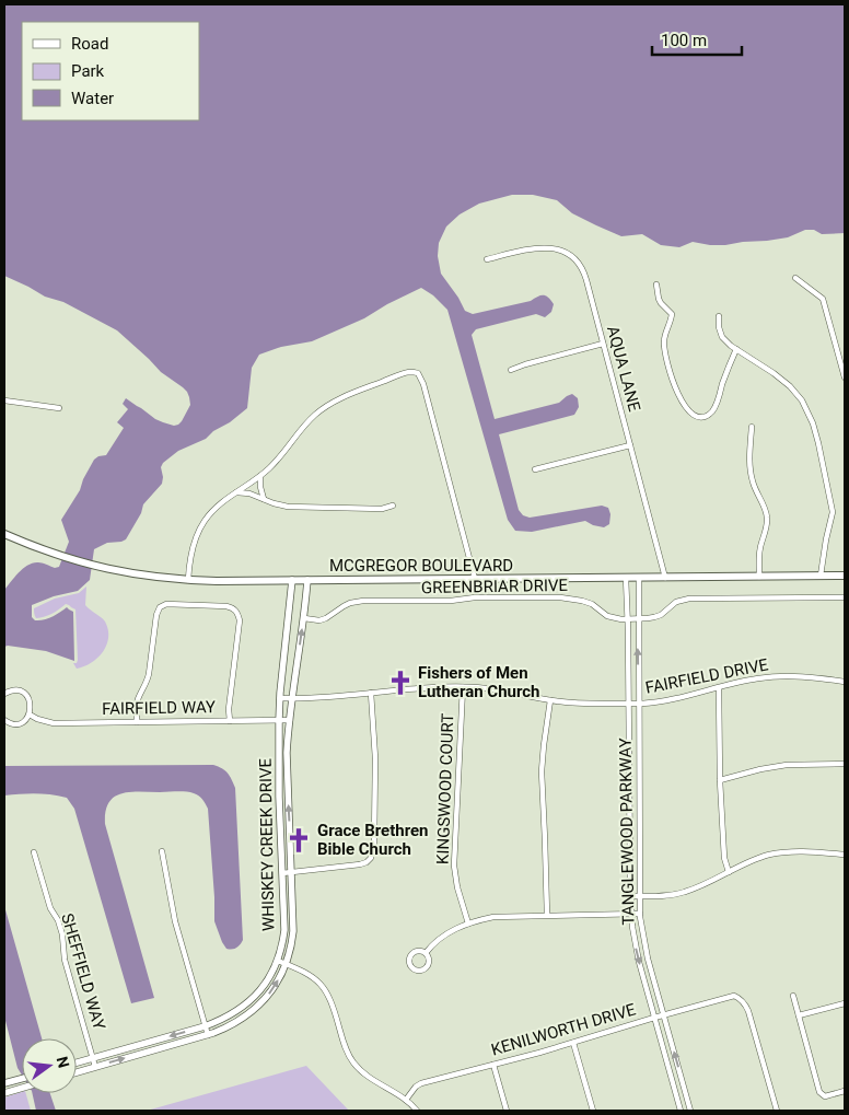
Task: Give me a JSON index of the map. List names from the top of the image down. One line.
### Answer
{"streets":{"main road":["MCGREGOR BOULEVARD"],"street":["AQUA LANE","GREENBRIAR DRIVE","FAIRFIELD DRIVE","FAIRFIELD WAY","KINGSWOOD COURT","TANGLEWOOD PARKWAY","WHISKEY CREEK DRIVE","SHEFFIELD WAY","KENILWORTH DRIVE"]},"crossings":[["AQUA LANE","MCGREGOR BOULEVARD"],["MCGREGOR BOULEVARD","TANGLEWOOD PARKWAY"],["MCGREGOR BOULEVARD","WHISKEY CREEK DRIVE"],["GREENBRIAR DRIVE","TANGLEWOOD PARKWAY"],["GREENBRIAR DRIVE","WHISKEY CREEK DRIVE"],["FAIRFIELD DRIVE","KINGSWOOD COURT"],["FAIRFIELD DRIVE","TANGLEWOOD PARKWAY"],["FAIRFIELD DRIVE","WHISKEY CREEK DRIVE"],["FAIRFIELD WAY","WHISKEY CREEK DRIVE"],["TANGLEWOOD PARKWAY","KENILWORTH DRIVE"],["WHISKEY CREEK DRIVE","SHEFFIELD WAY"]],"places":{"church":["Fishers of Men Lutheran Church","Grace Brethren Bible Church"]},"legend":["Road","Park","Water"],"scale_bar":"100 m","north":"right"}
